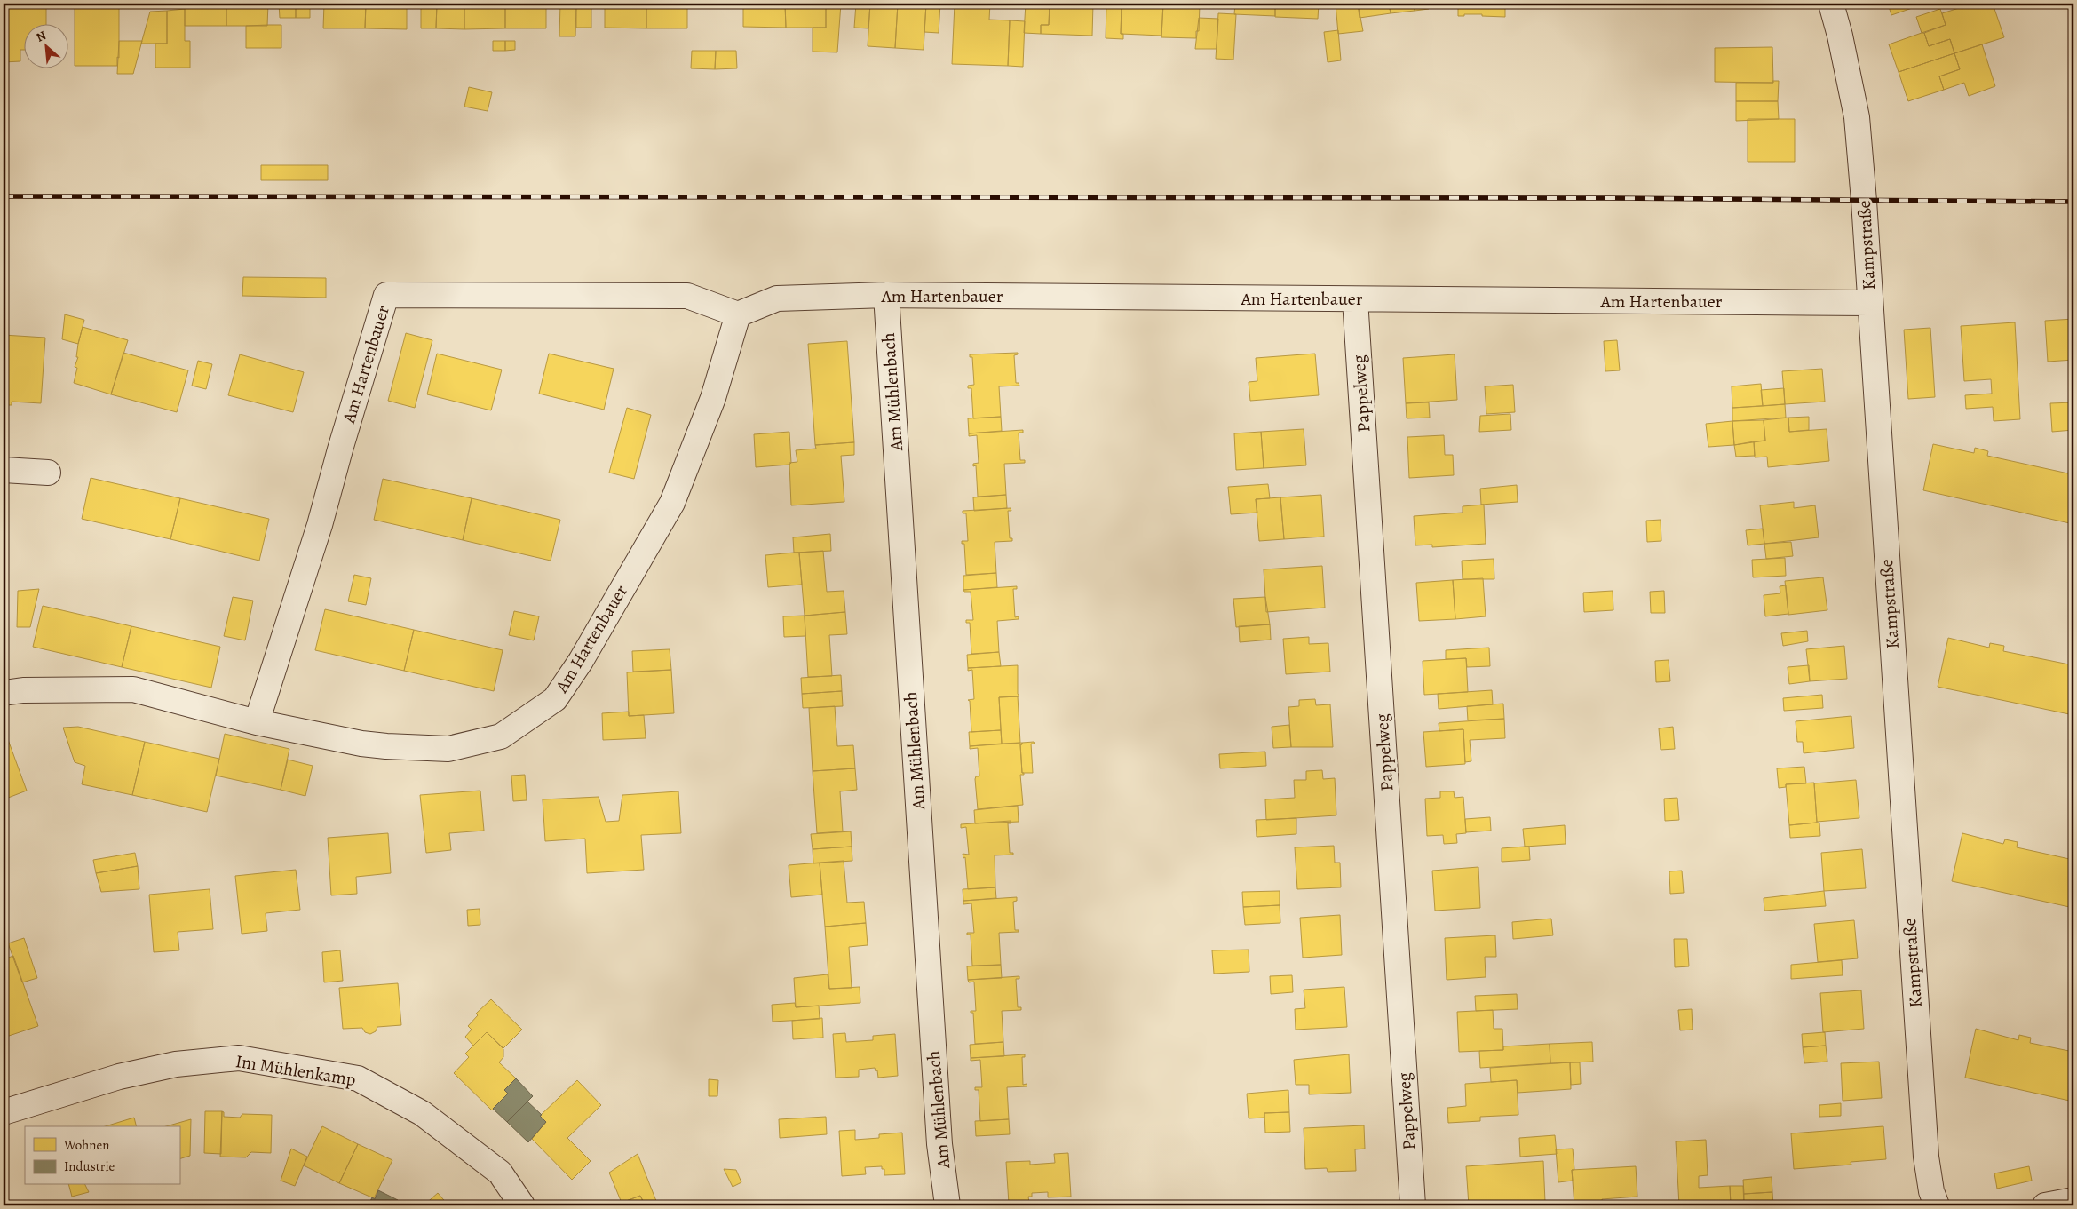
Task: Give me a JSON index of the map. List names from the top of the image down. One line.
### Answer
{"streets":{"street":["Kampstraße","Am Hartenbauer","Am Mühlenbach","Pappelweg","Im Mühlenkamp"]},"crossings":[["Kampstraße","Am Hartenbauer"],["Am Hartenbauer","Am Mühlenbach"],["Am Hartenbauer","Pappelweg"]],"legend":["Wohnen","Industrie"],"north":"top left"}
